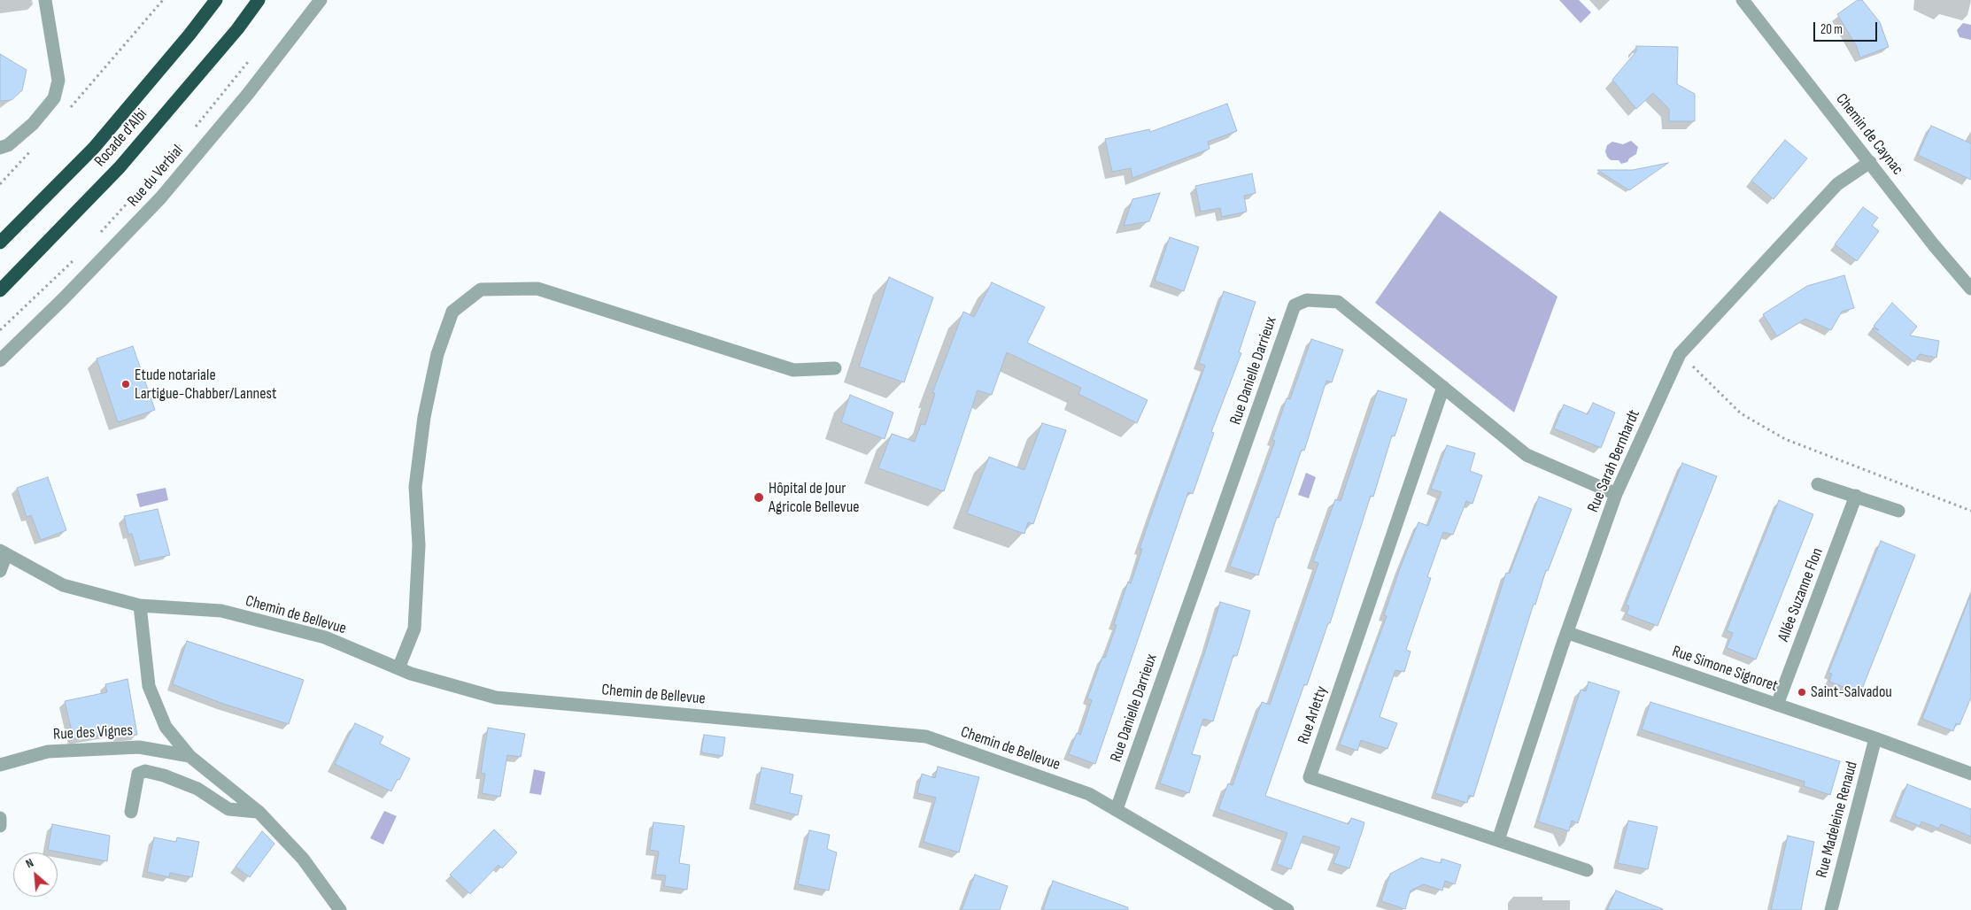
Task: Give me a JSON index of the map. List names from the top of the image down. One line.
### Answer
{"streets":{"highway":["Rocade d'Albi"],"street":["Chemin de Caynac","Rue du Verbial","Rue Danielle Darrieux","Rue Sarah Bernhardt","Allée Suzanne Flon","Chemin de Bellevue","Rue Simone Signoret","Rue Arletty","Rue des Vignes","Rue Madeleine Renaud"]},"crossings":[["Chemin de Caynac","Rue Sarah Bernhardt"],["Rue Danielle Darrieux","Rue Sarah Bernhardt"],["Rue Danielle Darrieux","Chemin de Bellevue"],["Rue Danielle Darrieux","Rue Arletty"],["Rue Sarah Bernhardt","Rue Simone Signoret"],["Rue Sarah Bernhardt","Rue Arletty"],["Allée Suzanne Flon","Rue Simone Signoret"],["Rue Simone Signoret","Rue Madeleine Renaud"]],"places":["Etude notariale Lartigue-Chabber/Lannest","Hôpital de Jour Agricole Bellevue","Saint-Salvadou"],"scale_bar":"20 m","north":"top left"}
